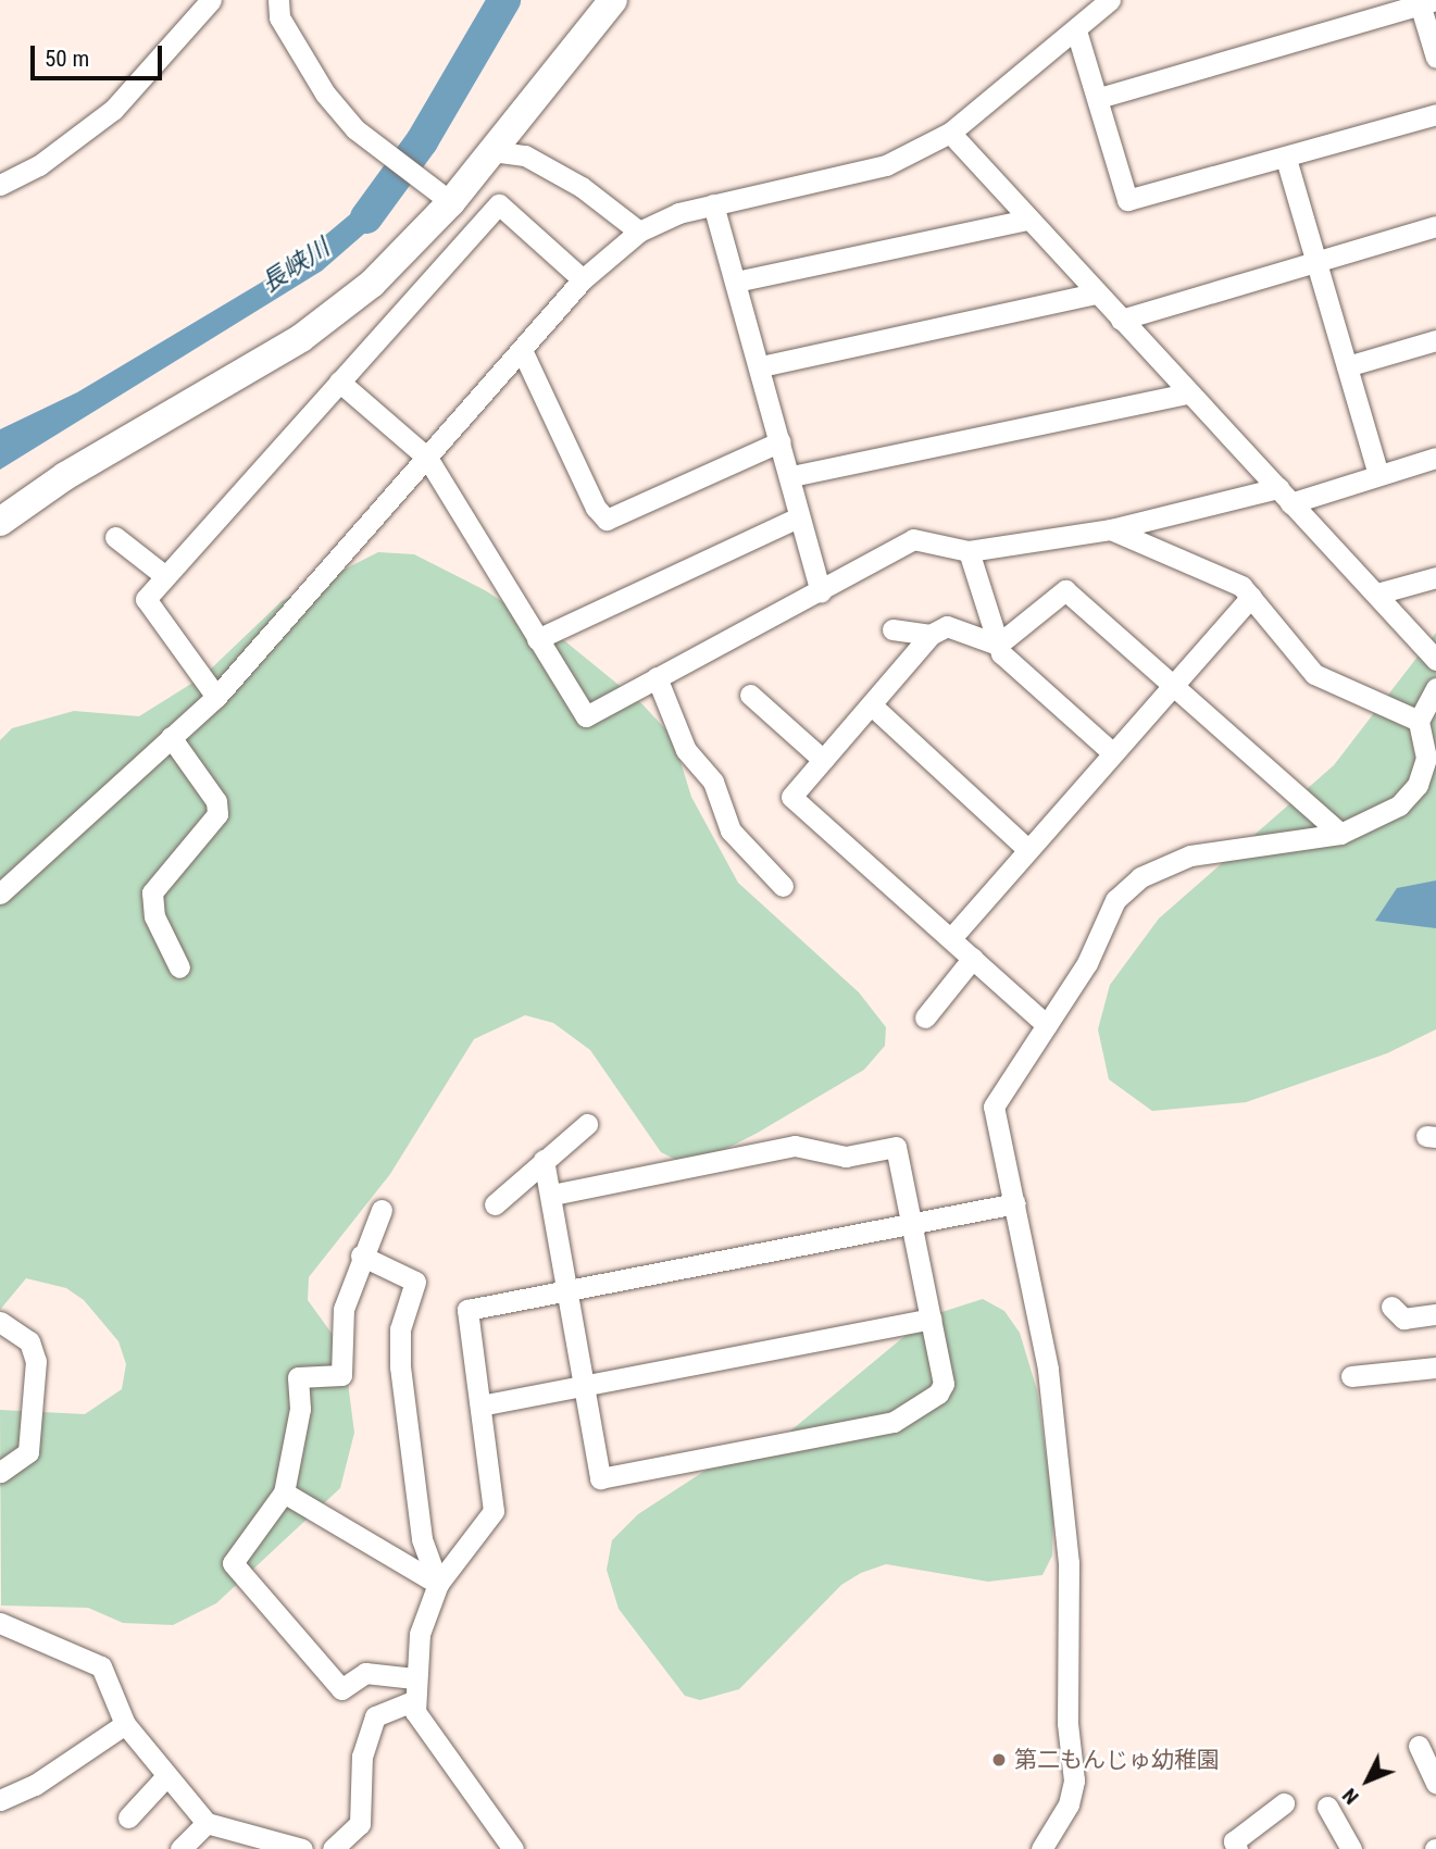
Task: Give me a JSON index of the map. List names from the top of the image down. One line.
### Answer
{"water":["長峡川"],"places":["第二もんじゅ幼稚園"],"scale_bar":"50 m","north":"bottom left"}
